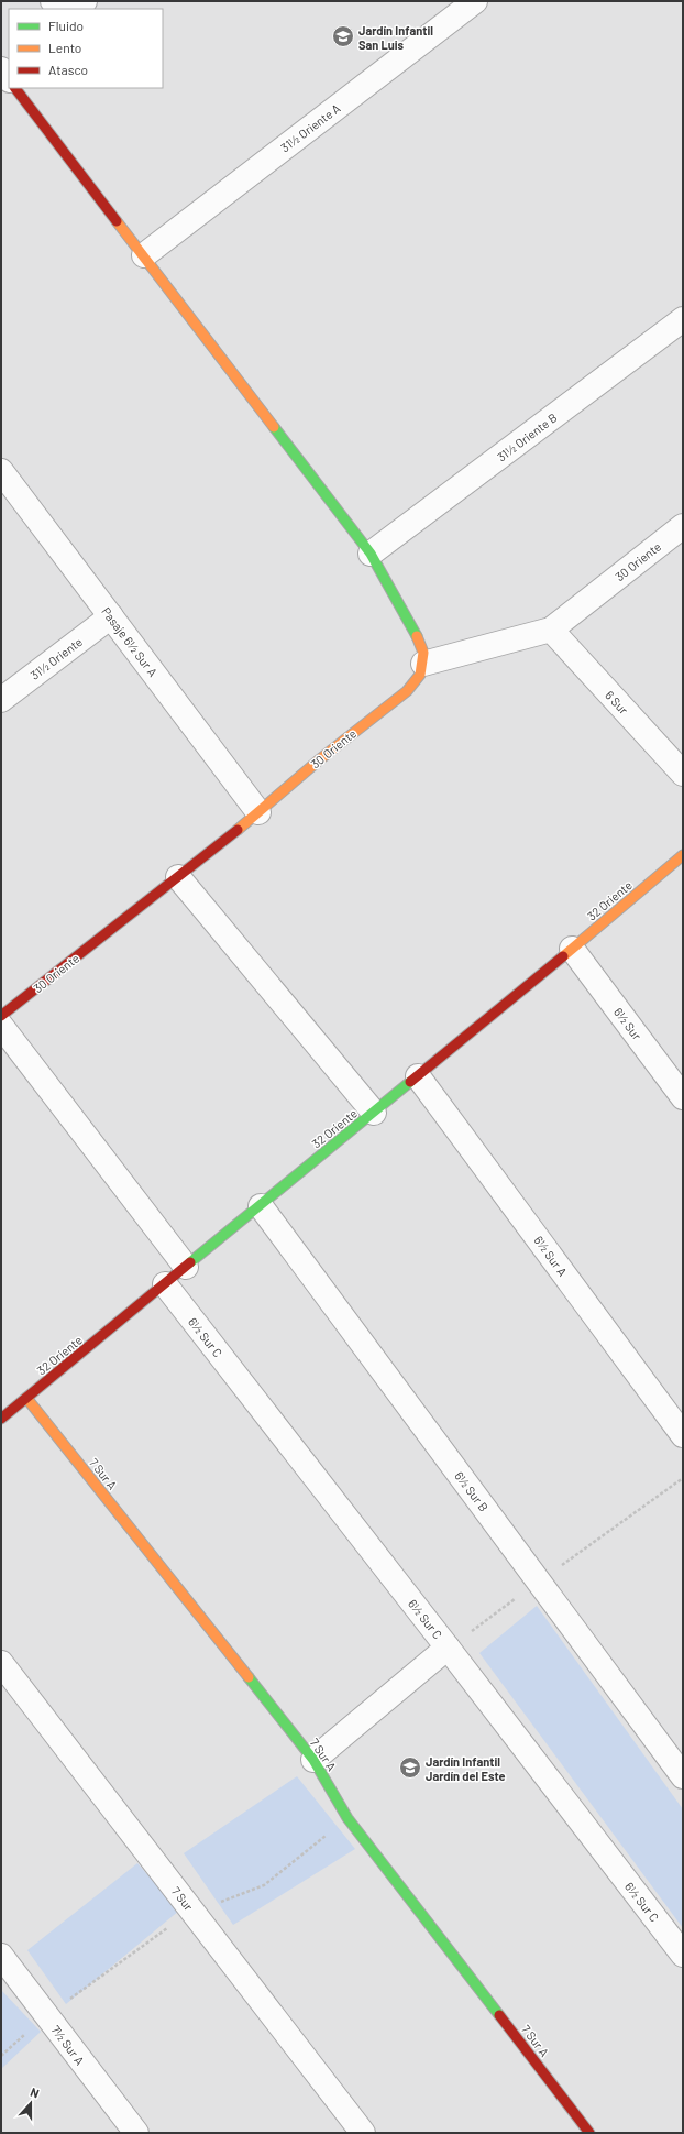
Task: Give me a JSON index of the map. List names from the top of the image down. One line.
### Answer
{"streets":{"street":["31½ Oriente A","31½ Oriente B","30 Oriente","Pasaje 6½ Sur A","31½ Oriente","6 Sur","32 Oriente","6½ Sur","6½ Sur A","6½ Sur C","7 Sur A","6½ Sur B","7 Sur","7½ Sur A"]},"crossings":[["30 Oriente","Pasaje 6½ Sur A"],["30 Oriente","6 Sur"],["Pasaje 6½ Sur A","31½ Oriente"],["32 Oriente","6½ Sur"],["32 Oriente","6½ Sur A"],["32 Oriente","6½ Sur C"],["32 Oriente","7 Sur A"],["32 Oriente","6½ Sur B"]],"places":{"school or university":["Jardín Infantil San Luis","Jardín Infantil Jardín del Este"]},"legend":["Fluido","Lento","Atasco"],"north":"top"}
